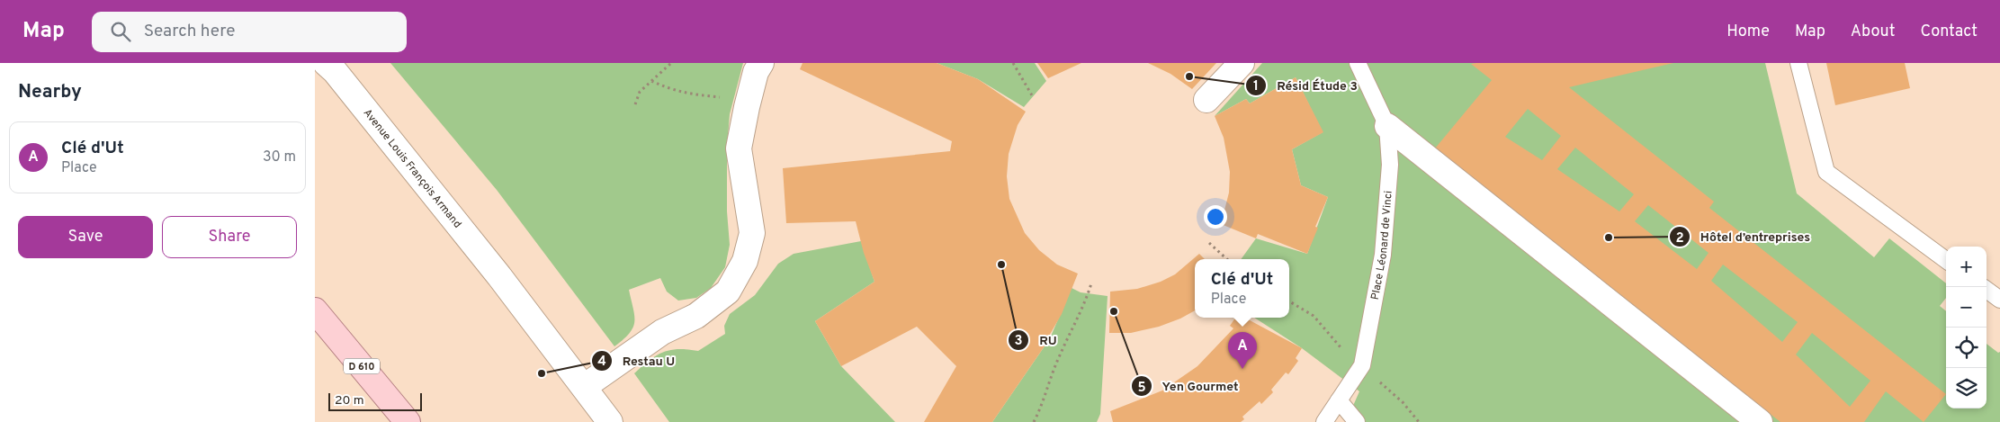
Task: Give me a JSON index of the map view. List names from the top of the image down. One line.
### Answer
{"streets":{"main road":["D 610"],"street":["Avenue Louis François Armand"],"lane":["Place Léonard de Vinci"]},"places":["Résid Étude 3","Hôtel d’entreprises","RU","Yen Gourmet","Restau U"],"scale_bar":"20 m","page":{"header":"Map","search":"Search here","nav":["Home","Map","About","Contact"],"heading":"Nearby","list":[{"mark":"A","name":"Clé d'Ut","note":"Place","value":"30 m"}],"buttons":["Save","Share"],"map_buttons":["+","−"],"popup":["Clé d'Ut","Place"],"pins":"A","scale":"20 m"}}
